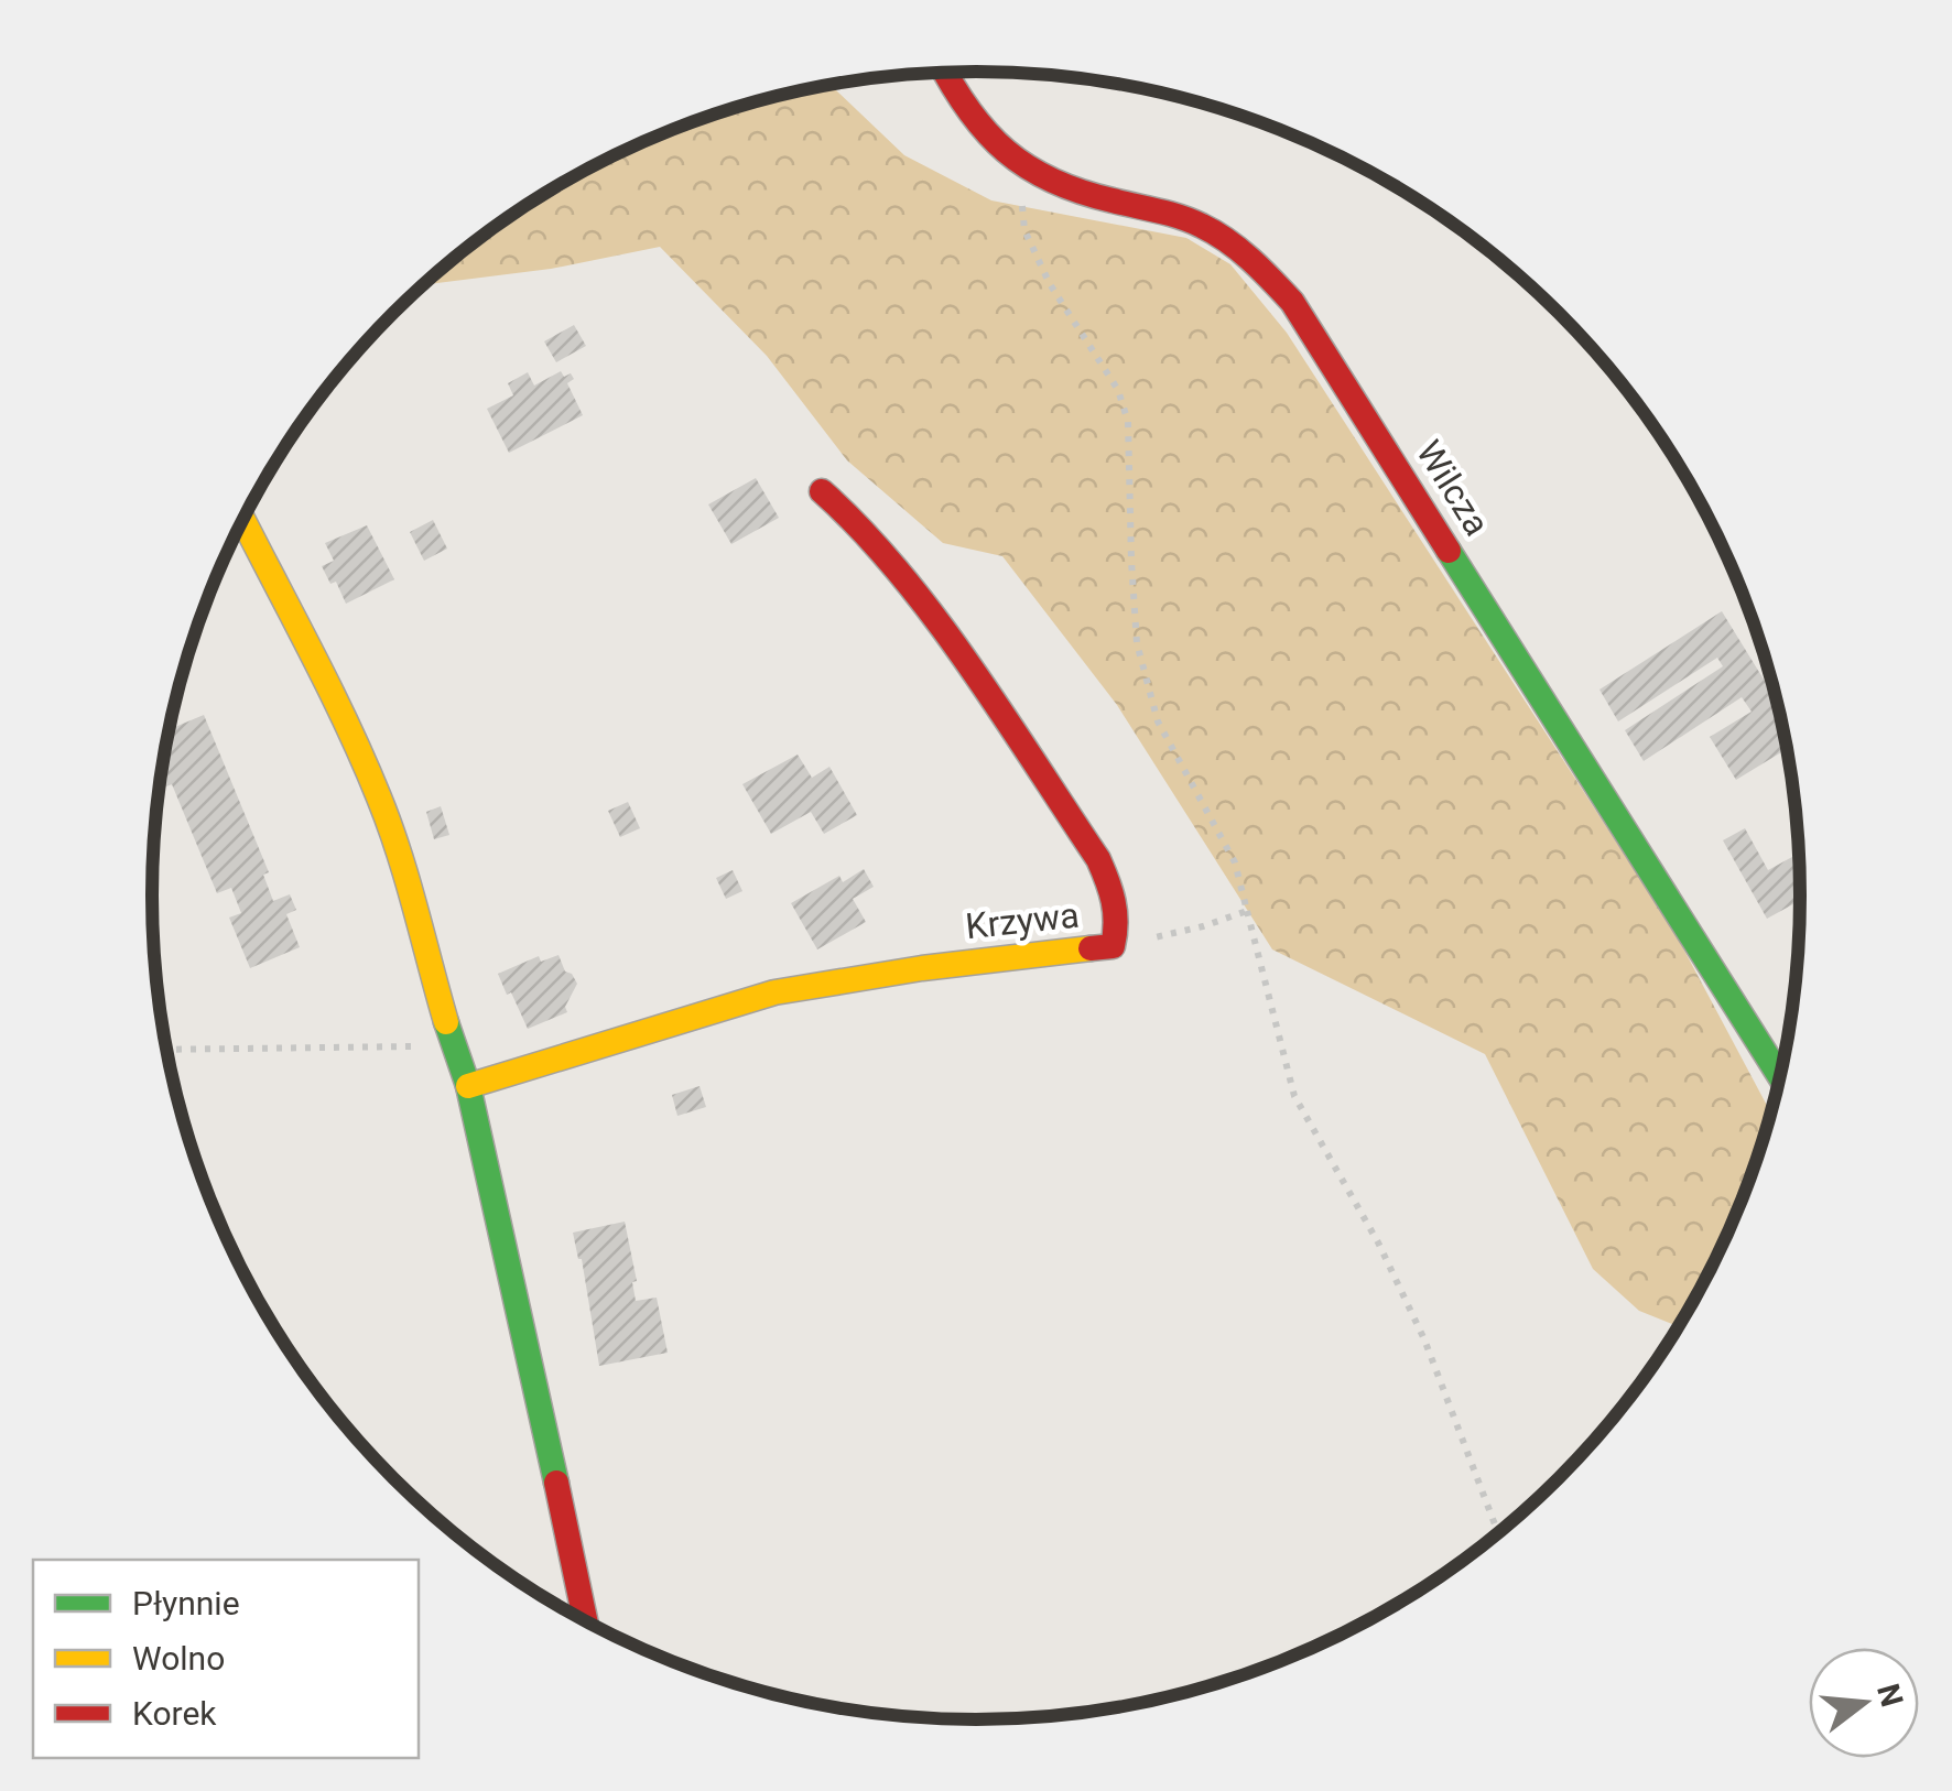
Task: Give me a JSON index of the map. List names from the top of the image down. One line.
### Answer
{"streets":{"street":["Wilcza","Krzywa"]},"legend":["Płynnie","Wolno","Korek"],"north":"right"}
